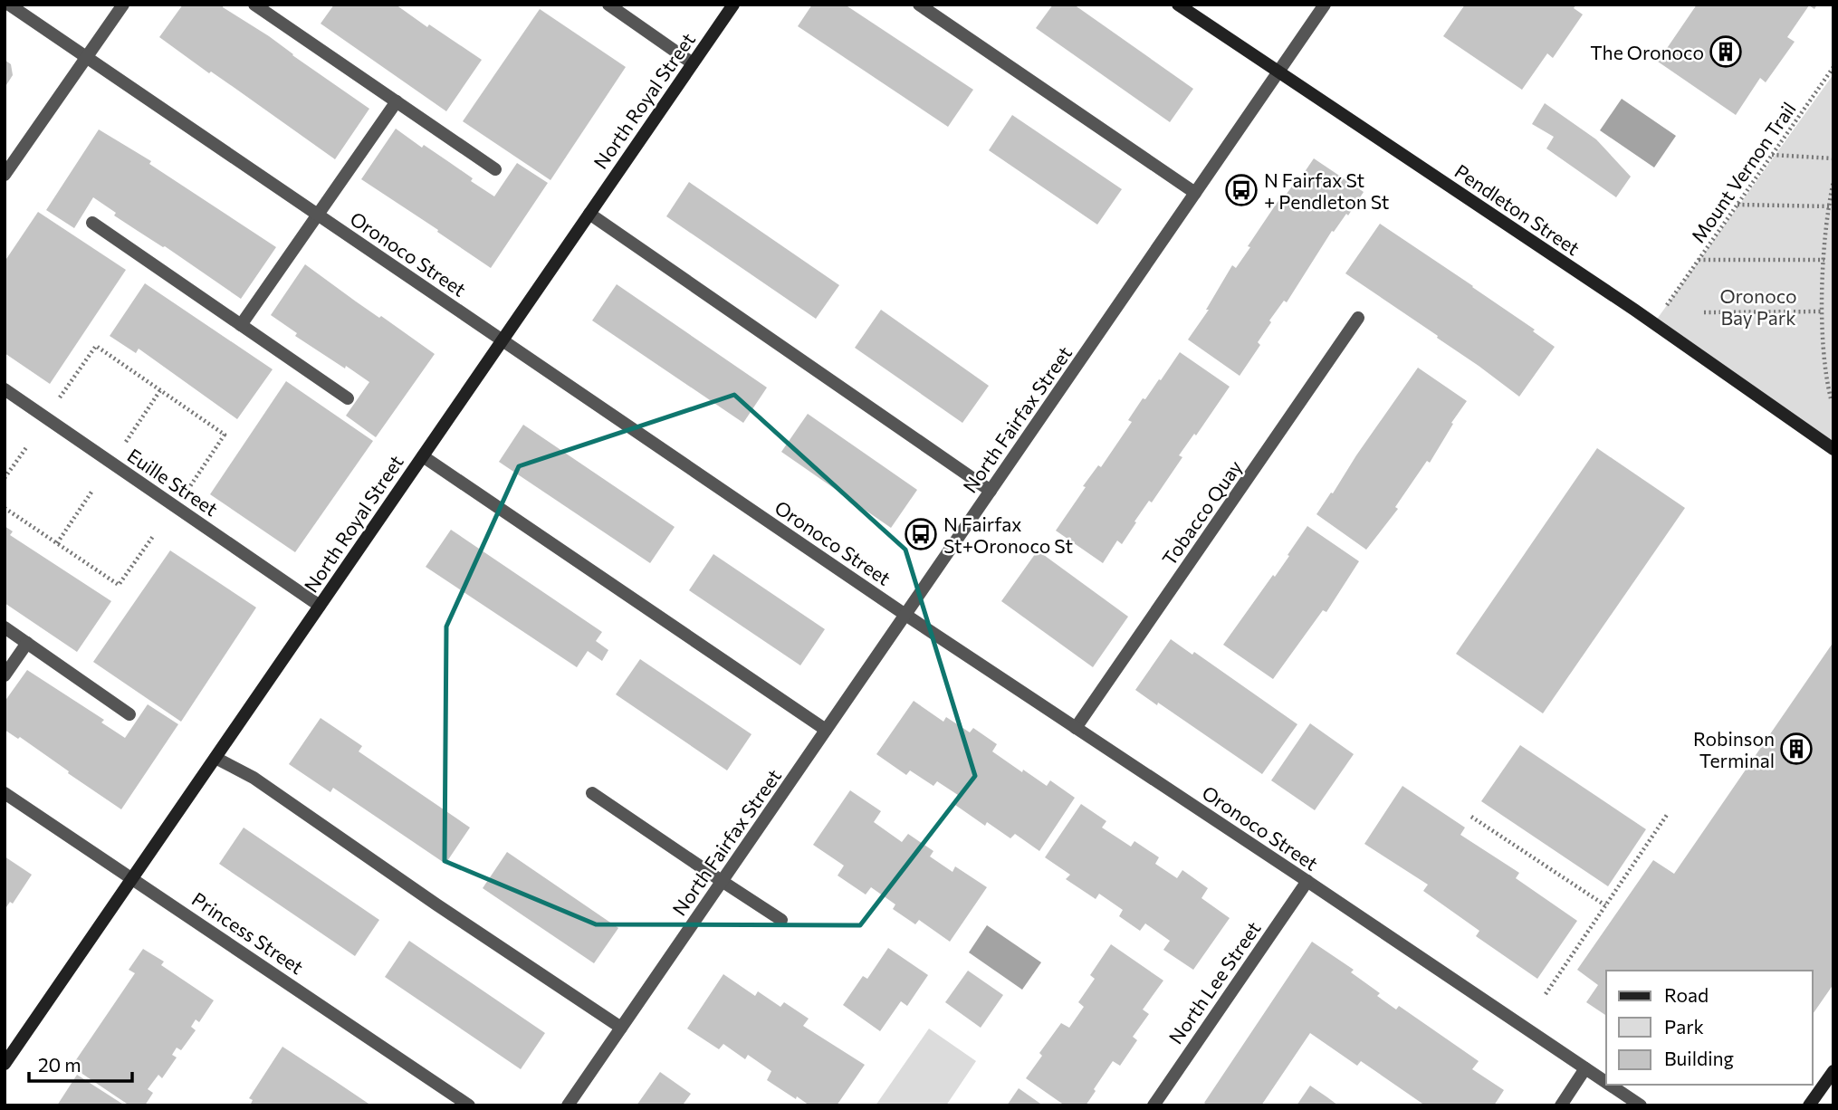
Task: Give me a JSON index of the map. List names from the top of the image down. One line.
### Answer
{"streets":{"main road":["North Royal Street","Pendleton Street"],"street":["Oronoco Street","North Fairfax Street","Euille Street","Tobacco Quay","Princess Street","North Lee Street"],"path":["Mount Vernon Trail"]},"crossings":[["North Royal Street","Oronoco Street"],["North Royal Street","Euille Street"],["North Royal Street","Princess Street"],["Pendleton Street","North Fairfax Street"],["Oronoco Street","North Fairfax Street"],["Oronoco Street","Tobacco Quay"],["Oronoco Street","North Lee Street"]],"parks":["Oronoco Bay Park"],"places":{"building":["The Oronoco","Robinson Terminal"],"bus stop":["N Fairfax St + Pendleton St","N Fairfax St+Oronoco St"]},"legend":["Road","Park","Building"],"scale_bar":"20 m"}
